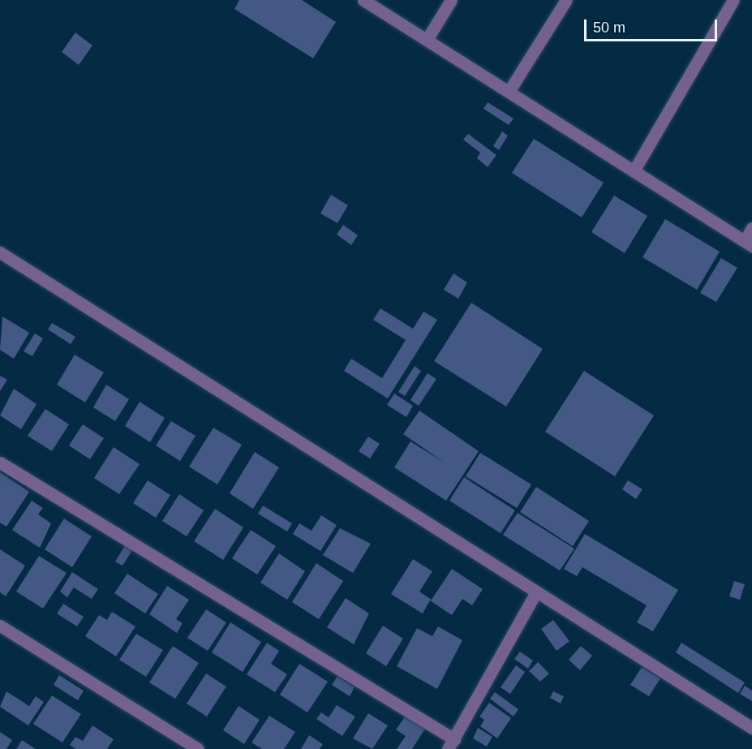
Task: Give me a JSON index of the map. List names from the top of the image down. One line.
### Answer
{"scale_bar":"50 m"}
